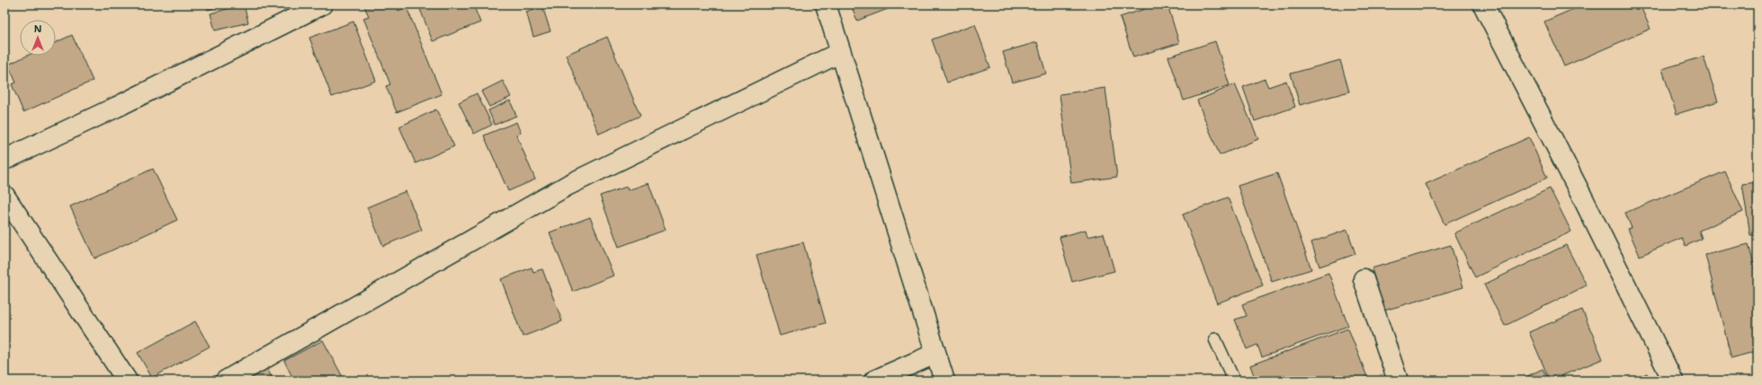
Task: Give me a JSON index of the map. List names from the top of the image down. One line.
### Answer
{"north":"top"}
